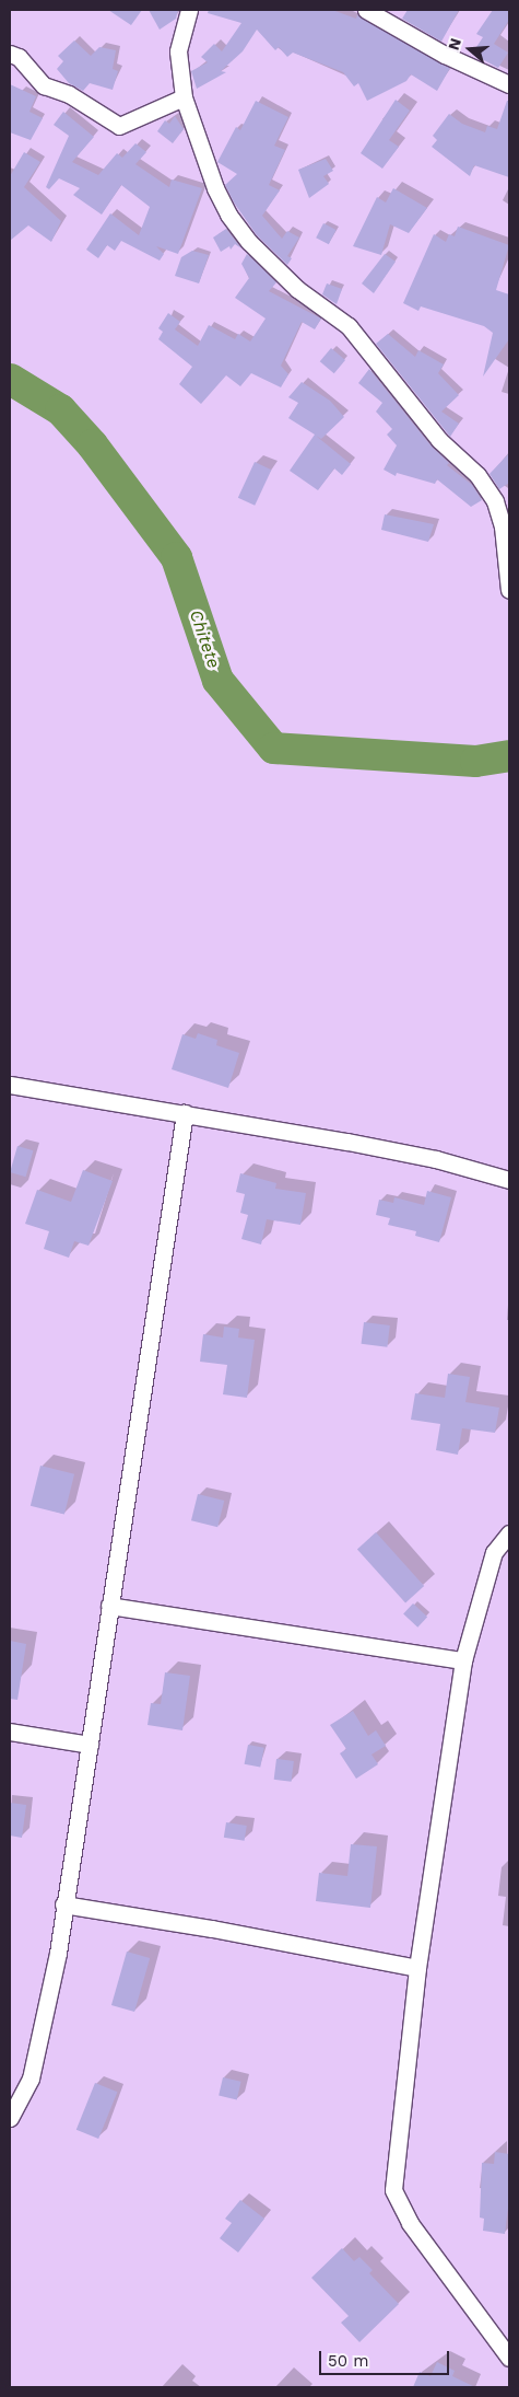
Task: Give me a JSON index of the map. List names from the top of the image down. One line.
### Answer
{"water":["Chitete"],"scale_bar":"50 m","north":"left"}
